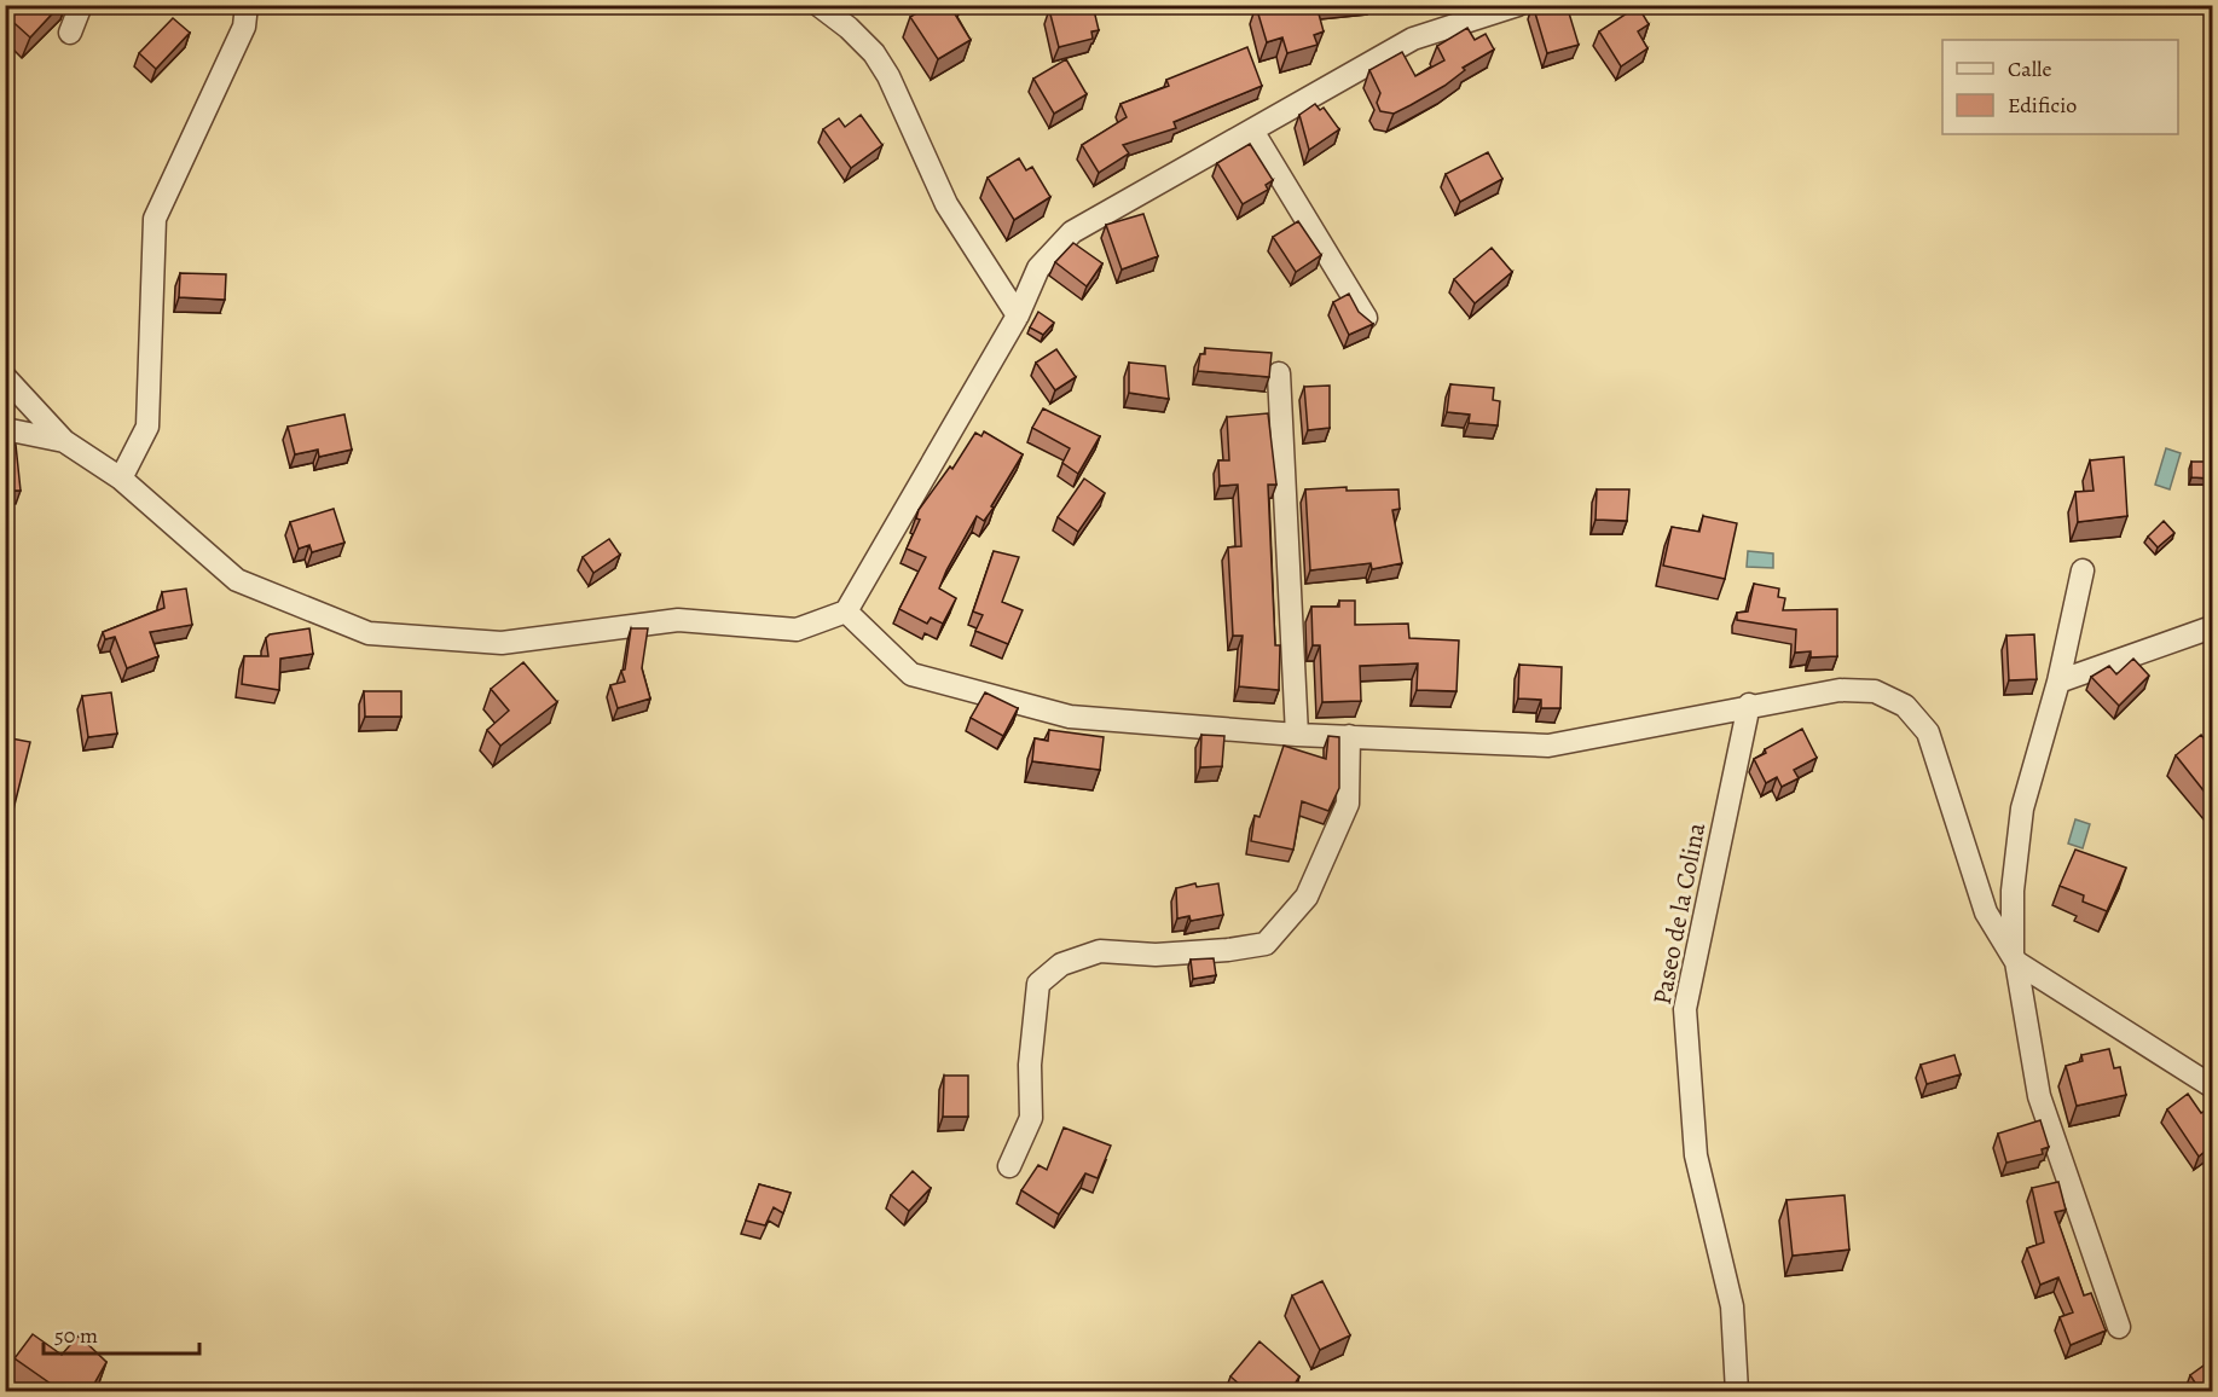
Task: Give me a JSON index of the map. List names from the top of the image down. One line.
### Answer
{"streets":{"street":["Paseo de la Colina"]},"legend":["Calle","Edificio"],"scale_bar":"50 m"}
